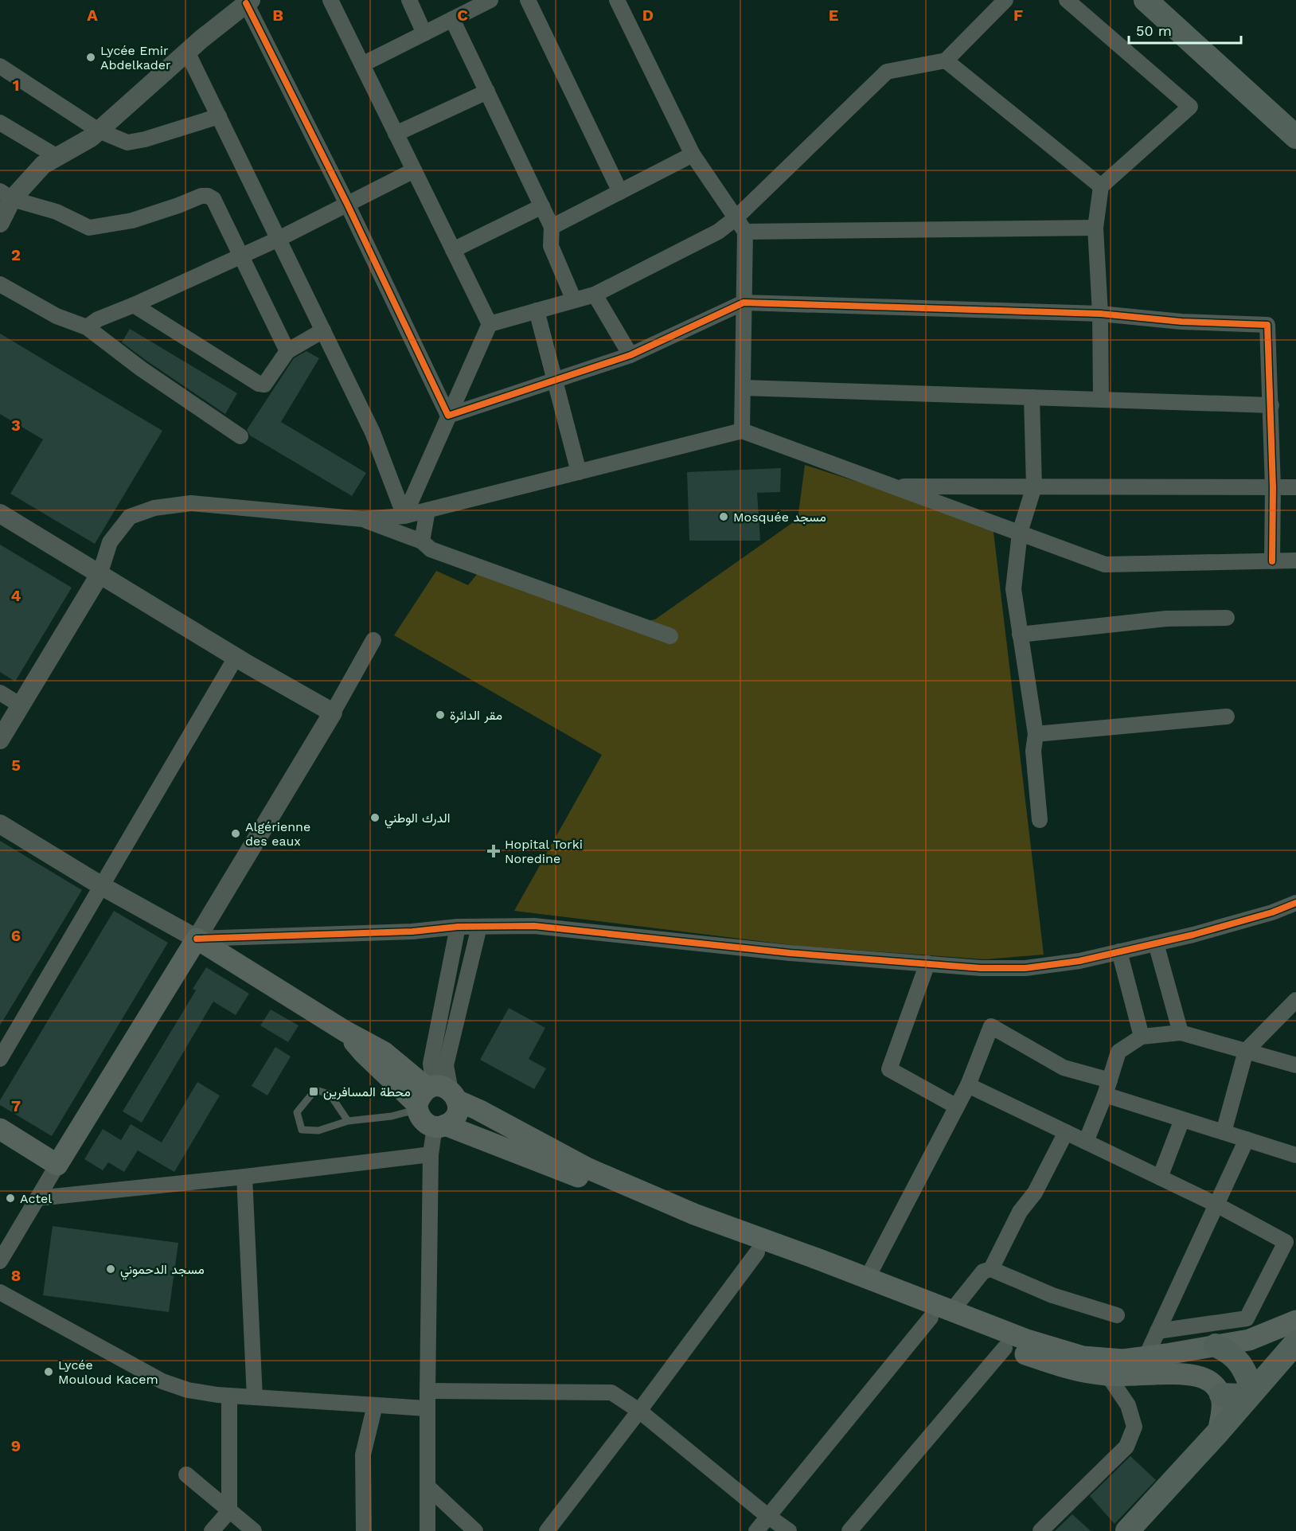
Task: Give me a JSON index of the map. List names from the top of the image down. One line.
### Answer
{"places":{"other":["Lycée Emir Abdelkader","Mosquée مسجد","مقر الدائرة","الدرك الوطني","Algérienne des eaux","Actel","مسجد الدحموني","Lycée Mouloud Kacem"],"health":["Hopital Torki Noredine"],"transit":["محطة المسافرين"]},"scale_bar":"50 m","grid":{"columns":["A","B","C","D","E","F"],"rows":["1","2","3","4","5","6","7","8","9"]}}
